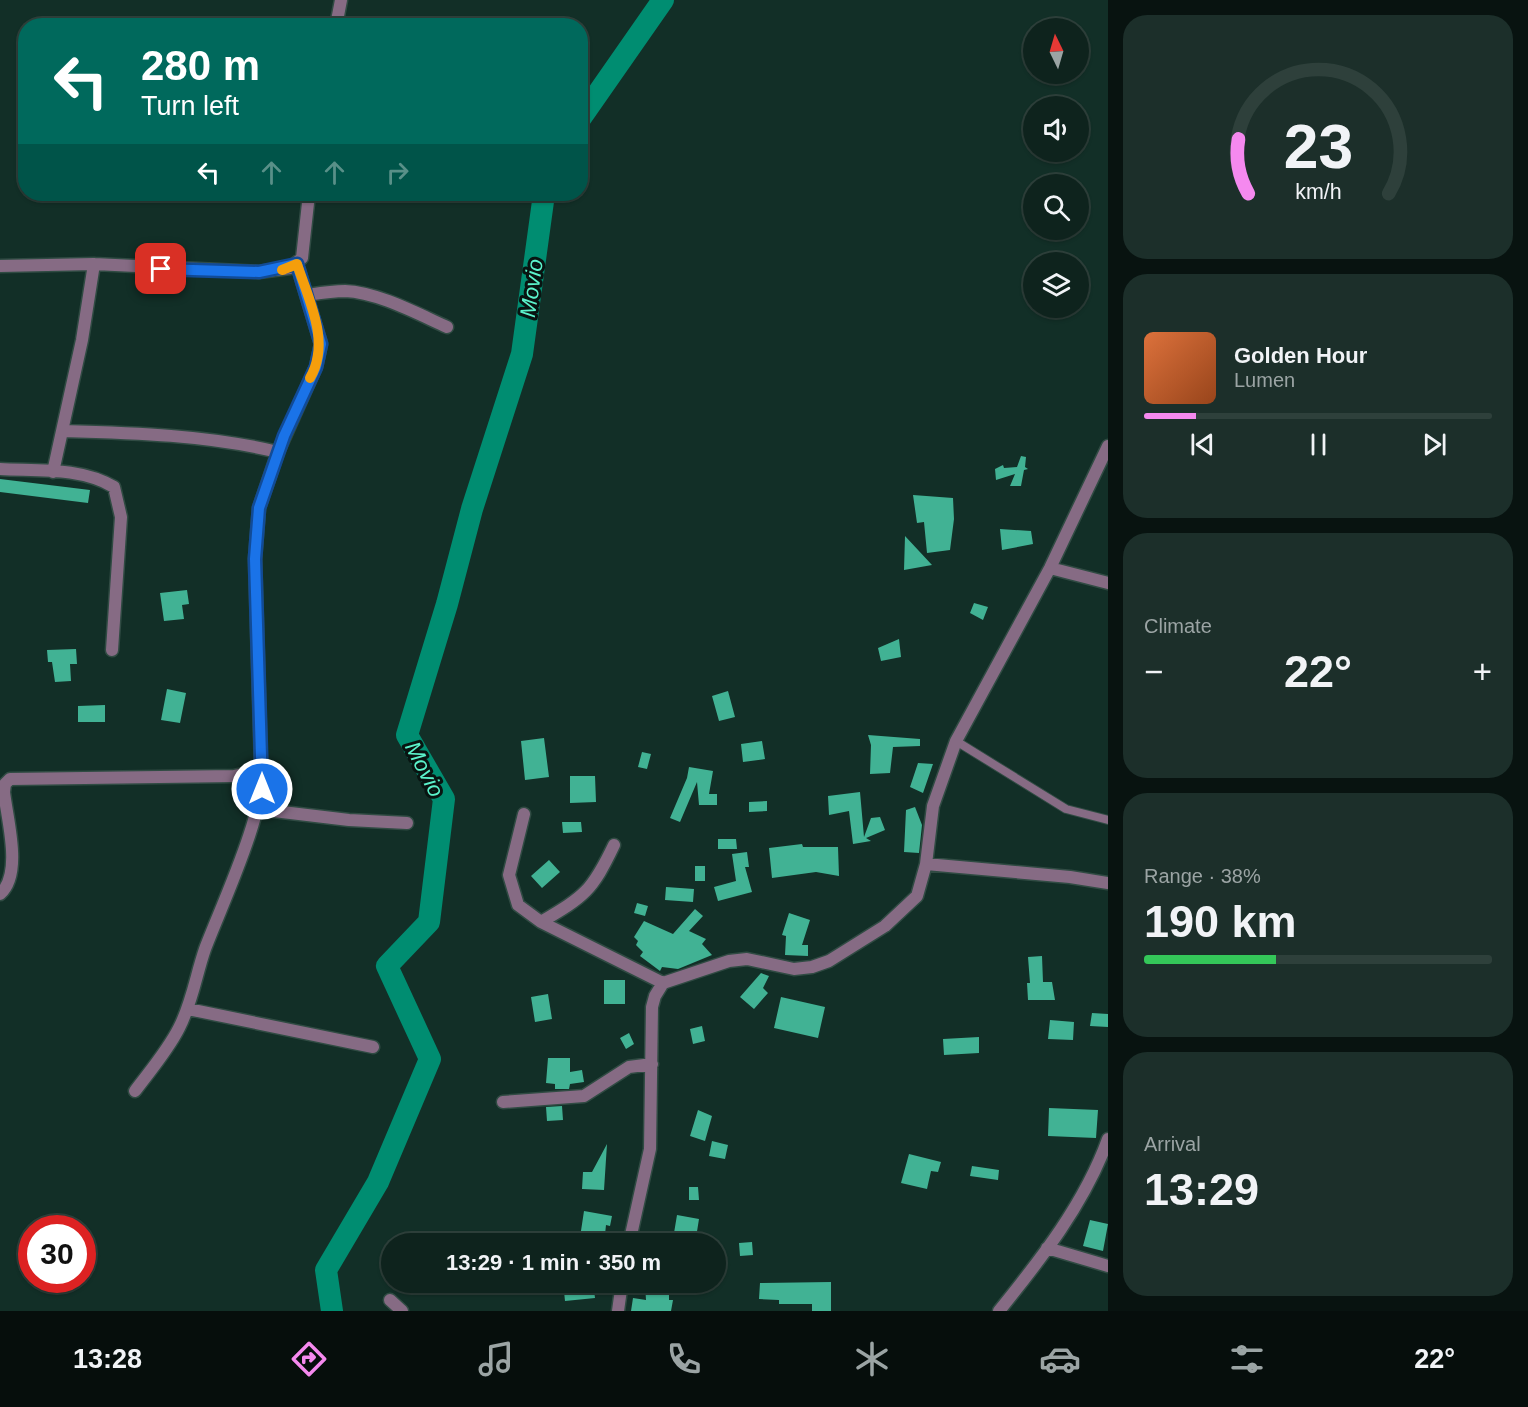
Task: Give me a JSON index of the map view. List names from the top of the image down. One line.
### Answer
{"water":["Movio"],"north":"top","page":{"turn":["280 m","Turn left"],"song":["Golden Hour","Lumen"],"tile":["Climate",["Range · 38%","190 km"],["Arrival","13:29"]],"heat":["−","22°","+"],"limit":"30","trip":"13:29 · 1 min · 350 m","tabs":["13:28","22°"],"gauge":["23","km/h"]}}
